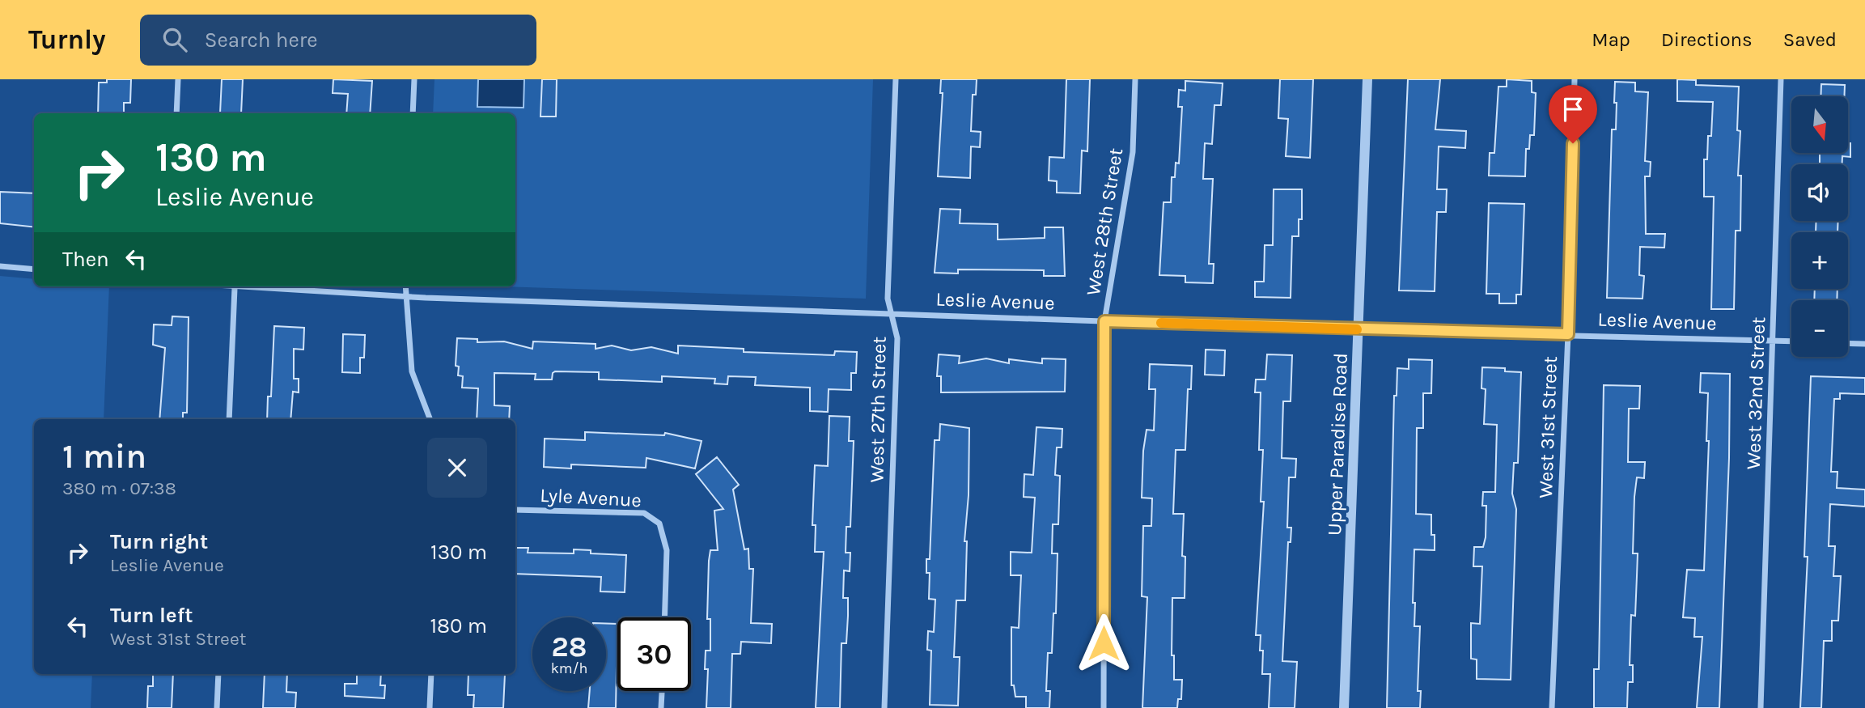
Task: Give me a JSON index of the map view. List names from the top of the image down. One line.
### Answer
{"streets":{"street":["West 28th Street","Leslie Avenue","West 32nd Street","West 27th Street","West 31st Street","Upper Paradise Road","Lyle Avenue"]},"crossings":[["West 28th Street","Leslie Avenue"],["Leslie Avenue","West 32nd Street"],["Leslie Avenue","West 27th Street"],["Leslie Avenue","West 31st Street"],["Leslie Avenue","Upper Paradise Road"]],"north":"bottom","page":{"header":"Turnly","search":"Search here","nav":["Map","Directions","Saved"],"map_buttons":["+","−"],"turn":["130 m","Leslie Avenue"],"then":"Then","heading":["1 min","380 m · 07:38"],"list":[{"name":"Turn right","note":"Leslie Avenue","value":"130 m"},{"name":"Turn left","note":"West 31st Street","value":"180 m"}],"speed":"28 km/h","limit":"30"}}
